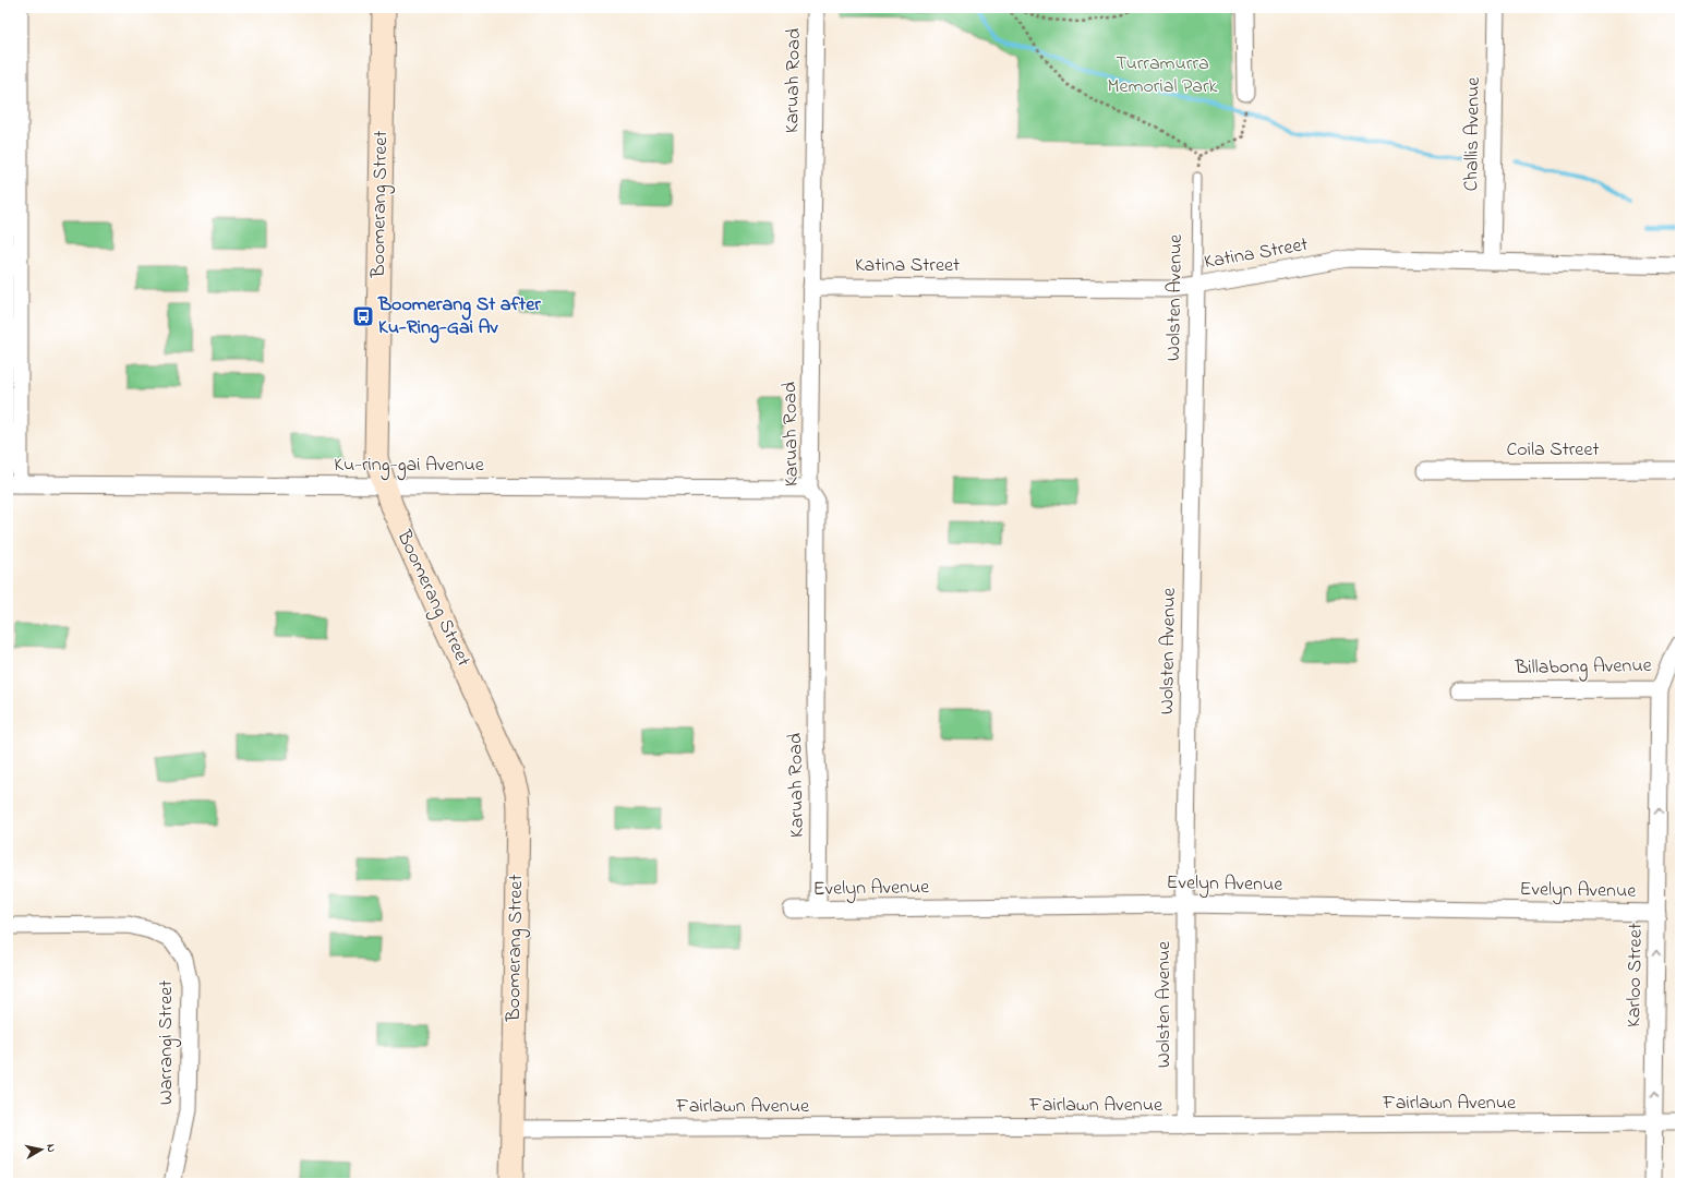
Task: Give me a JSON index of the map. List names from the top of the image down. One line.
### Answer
{"streets":{"street":["Karuah Road","Challis Avenue","Boomerang Street","Katina Street","Wolsten Avenue","Coila Street","Ku-ring-gai Avenue","Billabong Avenue","Evelyn Avenue","Karloo Street","Warrangi Street","Fairlawn Avenue"]},"crossings":[["Karuah Road","Katina Street"],["Karuah Road","Ku-ring-gai Avenue"],["Karuah Road","Evelyn Avenue"],["Challis Avenue","Katina Street"],["Boomerang Street","Ku-ring-gai Avenue"],["Boomerang Street","Fairlawn Avenue"],["Katina Street","Wolsten Avenue"],["Wolsten Avenue","Evelyn Avenue"],["Wolsten Avenue","Fairlawn Avenue"],["Billabong Avenue","Karloo Street"],["Evelyn Avenue","Karloo Street"],["Karloo Street","Fairlawn Avenue"]],"one_way":["Karloo Street"],"parks":["Turramurra Memorial Park"],"places":{"bus stop":["Boomerang St after Ku-Ring-Gai Av"]},"north":"right"}
